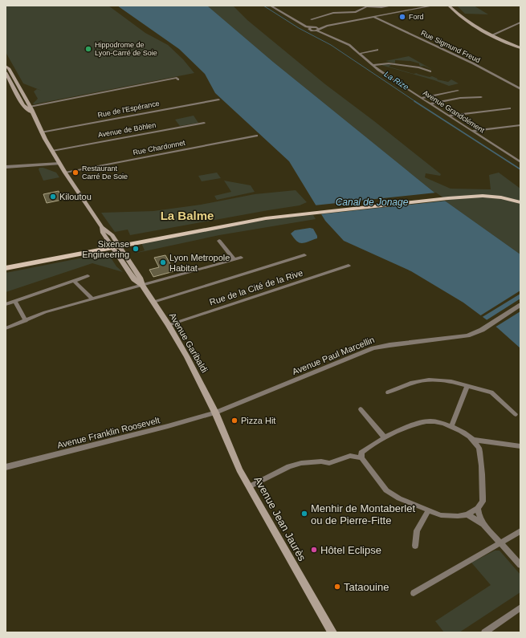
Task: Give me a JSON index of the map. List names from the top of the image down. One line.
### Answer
{"streets":{"main road":["Avenue Garibaldi","Avenue Jean Jaurès"],"street":["Rue Sigmund Freud","Rue de l'Espérance","Avenue Grandclément","Avenue de Böhlen","Rue Chardonnet","Rue de la Cité de la Rive","Avenue Paul Marcellin","Avenue Franklin Roosevelt"]},"crossings":[["Rue Chardonnet","Avenue Garibaldi"],["Rue de la Cité de la Rive","Avenue Garibaldi"],["Avenue Garibaldi","Avenue Paul Marcellin"],["Avenue Garibaldi","Avenue Franklin Roosevelt"],["Avenue Garibaldi","Avenue Jean Jaurès"],["Avenue Paul Marcellin","Avenue Franklin Roosevelt"],["Avenue Paul Marcellin","Avenue Jean Jaurès"],["Avenue Franklin Roosevelt","Avenue Jean Jaurès"]],"districts":["La Balme"],"water":["La Rize","Canal de Jonage"],"places":["Ford","Hippodrome de Lyon-Carré de Soie","Restaurant Carré De Soie","Kiloutou","Sixense Engineering","Lyon Metropole Habitat","Pizza Hit","Menhir de Montaberlet ou de Pierre-Fitte","Hôtel Eclipse","Tataouine"]}
